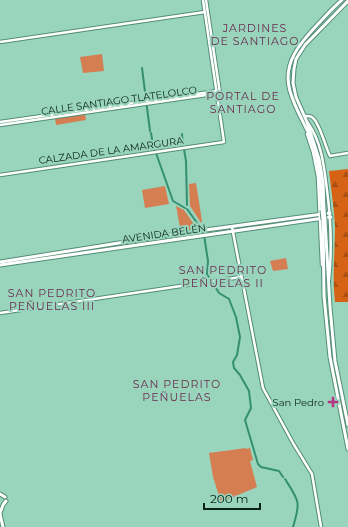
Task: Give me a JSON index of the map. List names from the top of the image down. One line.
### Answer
{"streets":{"main road":["AVENIDA BELÉN"],"street":["CALLE SANTIAGO TLATELOLCO","CALZADA DE LA AMARGURA"]},"crossings":[["CALLE SANTIAGO TLATELOLCO","CALZADA DE LA AMARGURA"]],"districts":["JARDINES DE SANTIAGO","PORTAL DE SANTIAGO","SAN PEDRITO PEÑUELAS II","SAN PEDRITO PEÑUELAS III","SAN PEDRITO PEÑUELAS"],"places":{"health":["San Pedro"]},"scale_bar":"200 m"}
